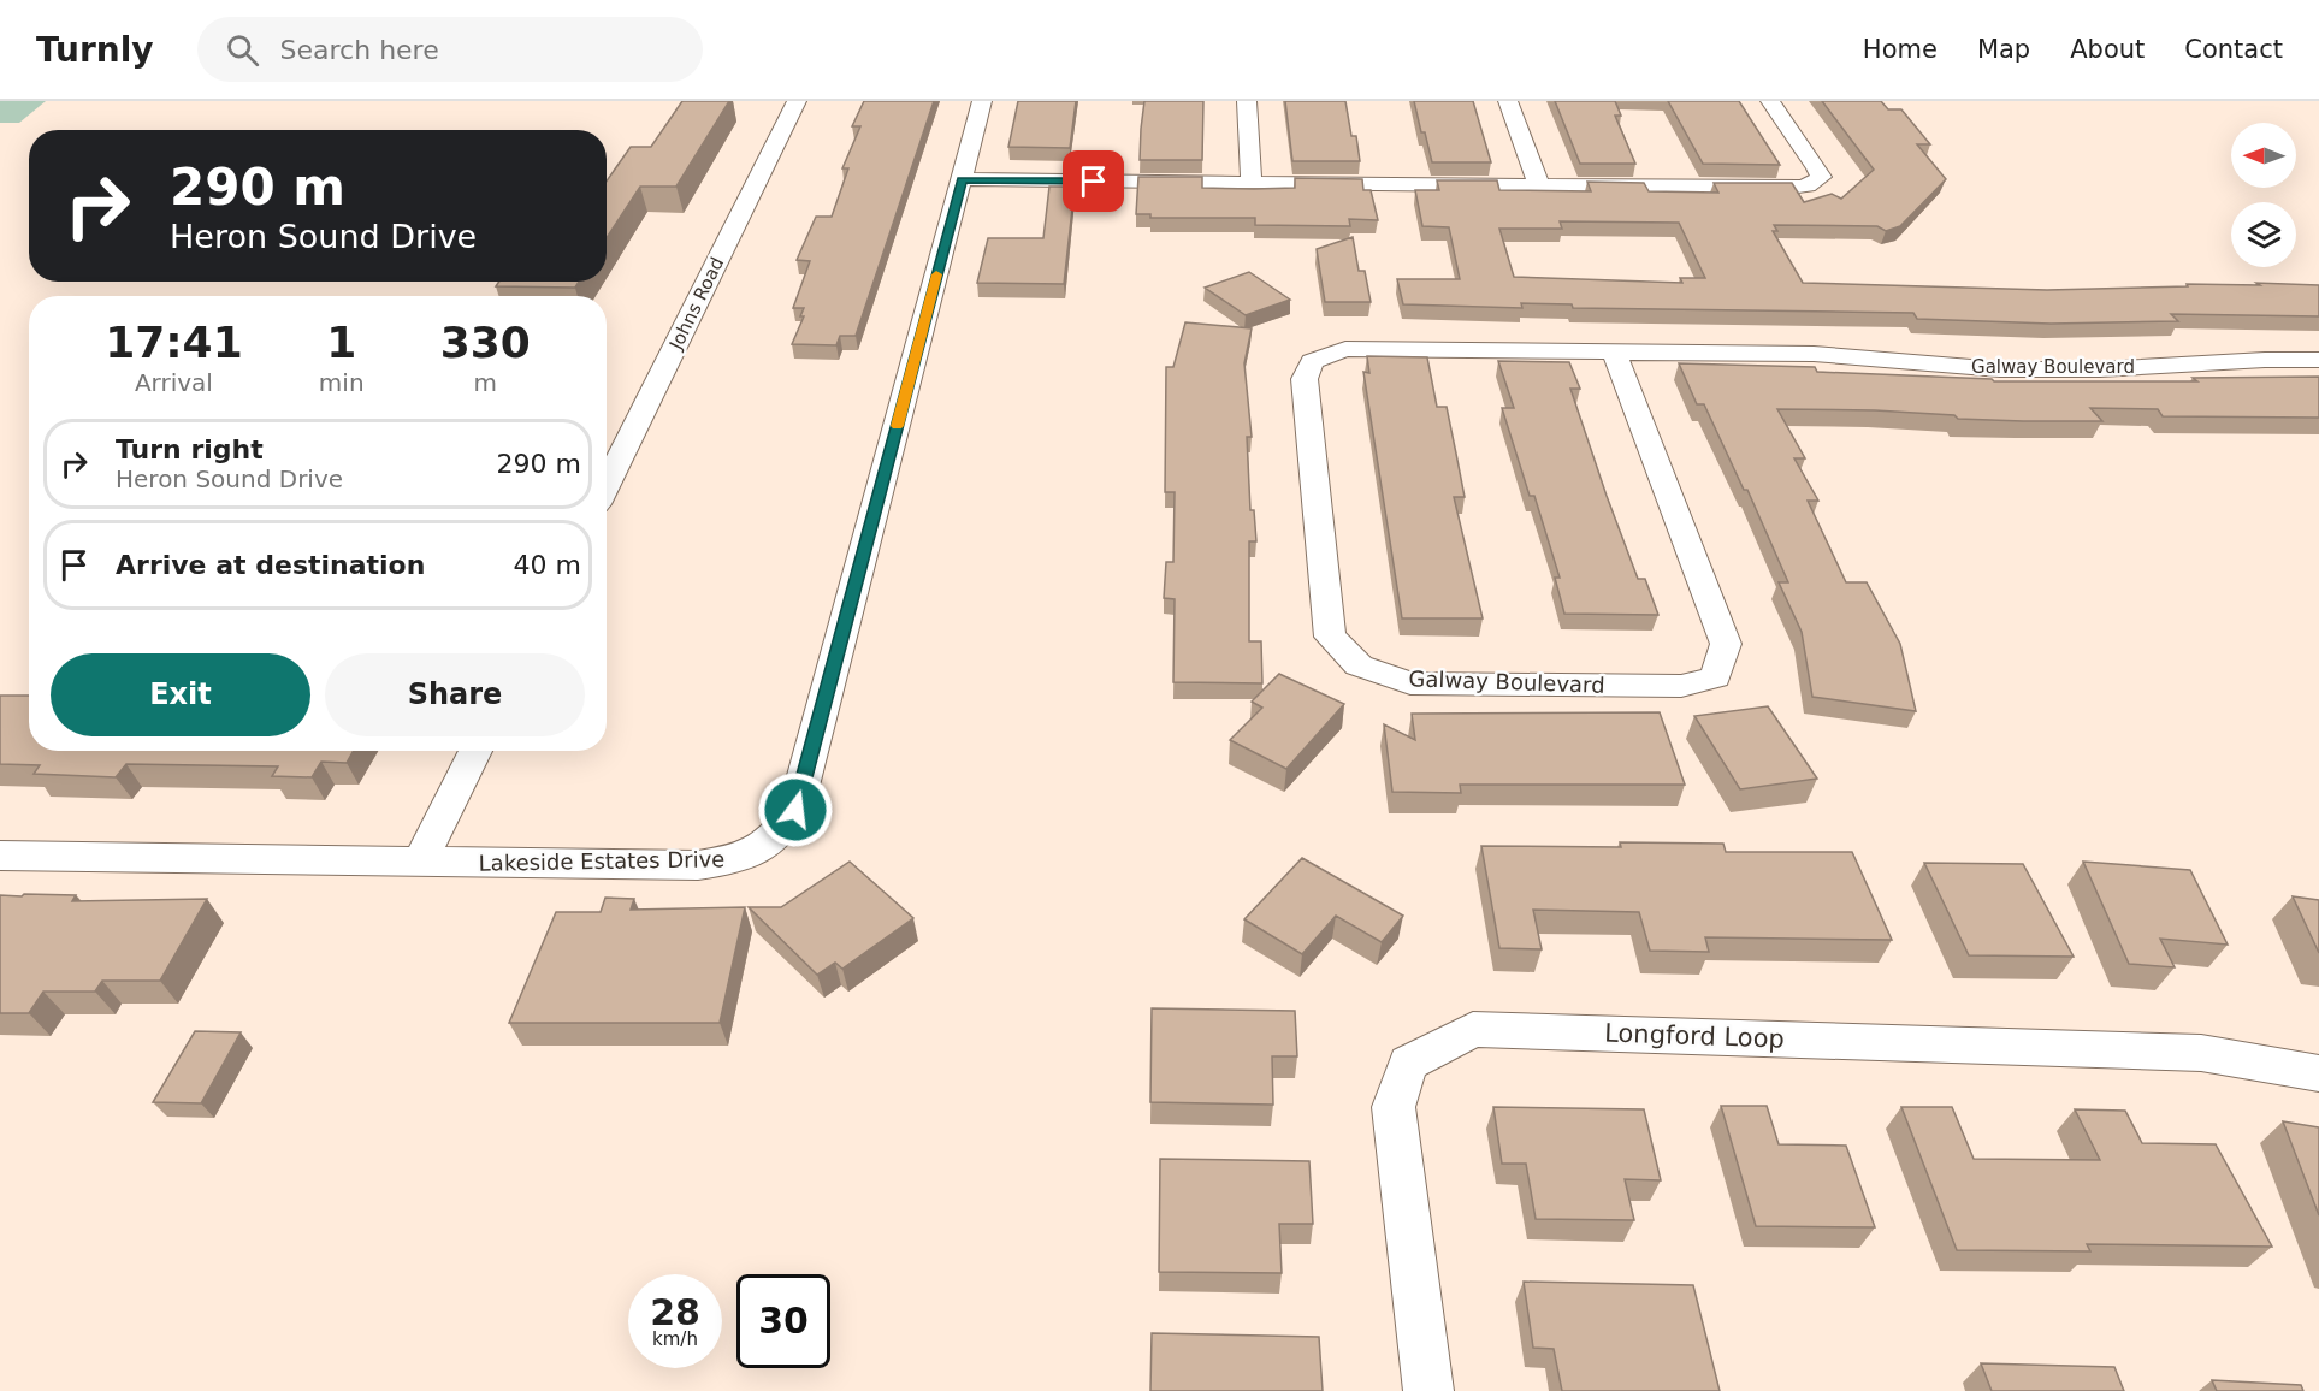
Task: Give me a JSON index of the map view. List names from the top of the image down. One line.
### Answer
{"streets":{"street":["Johns Road","Galway Boulevard","Lakeside Estates Drive","Longford Loop"]},"north":"left","page":{"header":"Turnly","search":"Search here","nav":["Home","Map","About","Contact"],"turn":["290 m","Heron Sound Drive"],"eta":["17:41","Arrival","1","min","330","m"],"list":[{"name":"Turn right","note":"Heron Sound Drive","value":"290 m"},{"name":"Arrive at destination","value":"40 m"}],"buttons":["Exit","Share"],"speed":"28 km/h","limit":"30"}}
